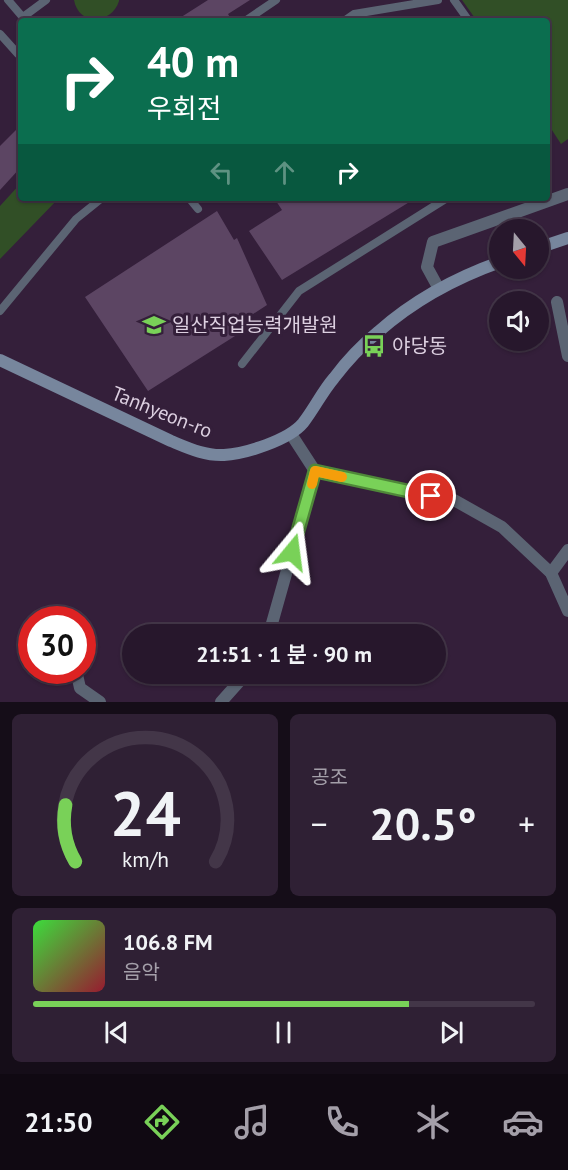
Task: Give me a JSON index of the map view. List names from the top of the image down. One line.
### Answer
{"streets":{"main road":["Tanhyeon-ro"]},"places":{"school or university":["일산직업능력개발원"],"bus stop":["야당동"]},"north":"bottom","page":{"turn":["40 m","우회전"],"limit":"30","trip":"21:51 · 1 분 · 90 m","tile":"공조","heat":["−","20.5°","+"],"song":["106.8 FM","음악"],"tabs":"21:50","gauge":["24","km/h"]}}
